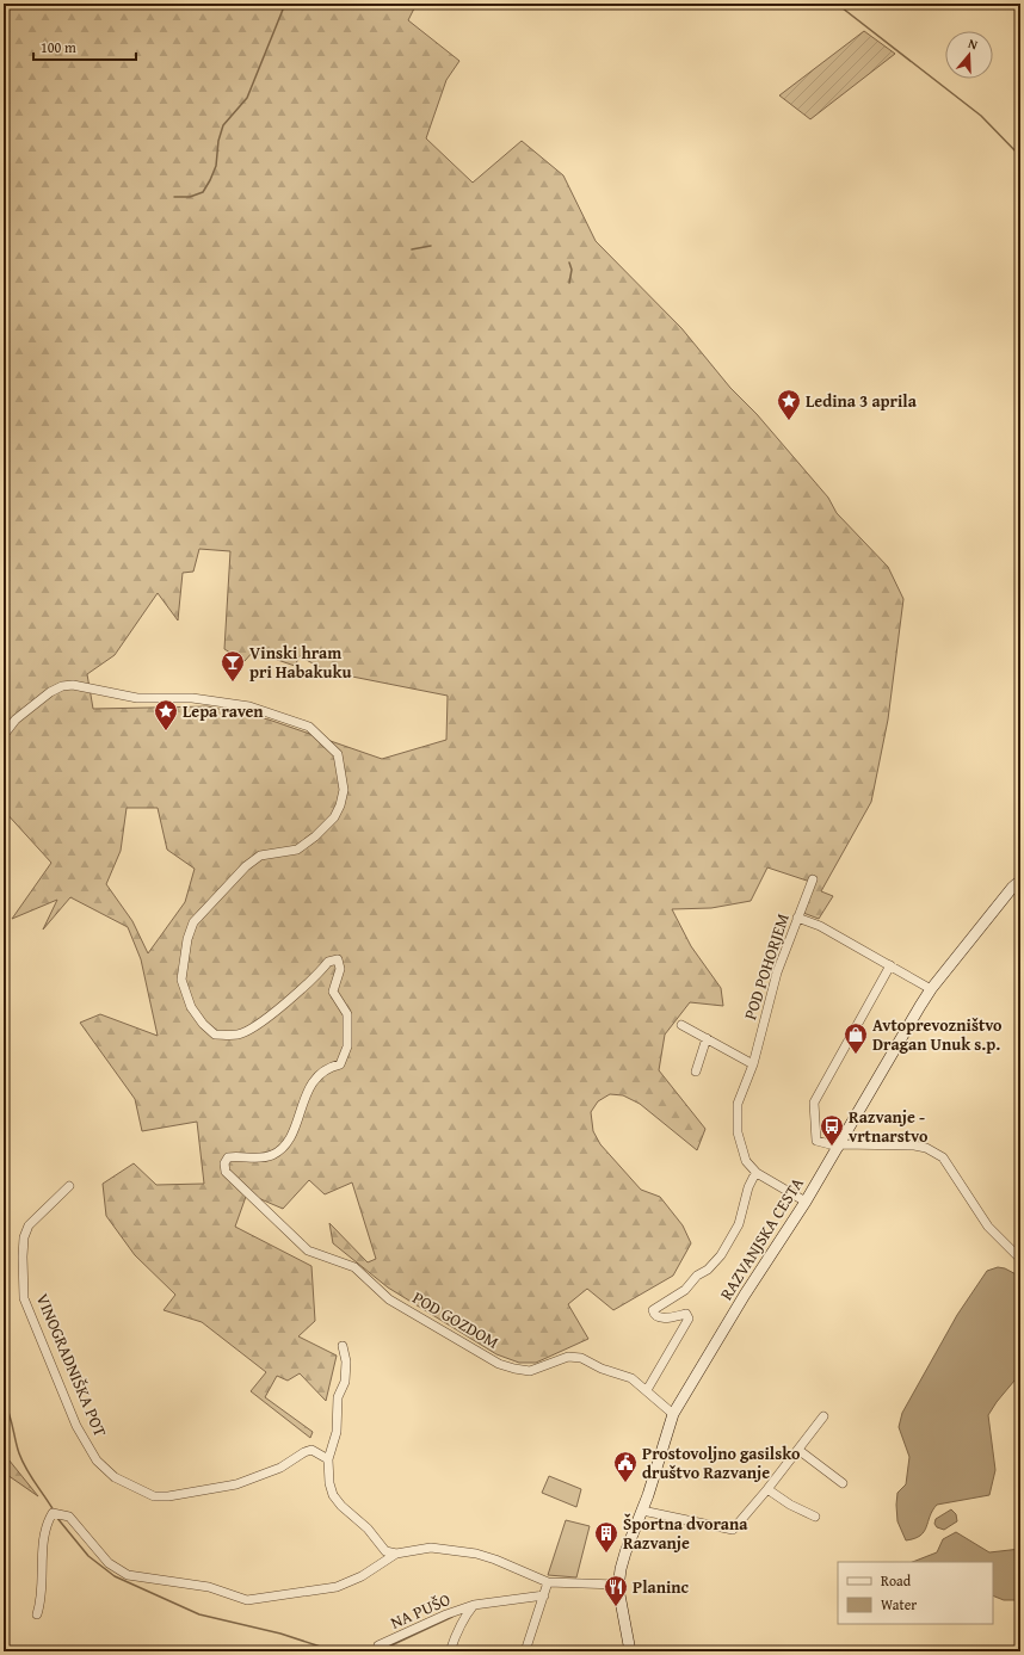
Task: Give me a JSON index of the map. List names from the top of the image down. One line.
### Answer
{"streets":{"street":["POD POHORJEM","RAZVANJSKA CESTA","POD GOZDOM","VINOGRADNIŠKA POT","NA PUŠO"]},"crossings":[["POD POHORJEM","RAZVANJSKA CESTA"],["RAZVANJSKA CESTA","POD GOZDOM"]],"places":{"place":["Ledina 3 aprila","Lepa raven"],"bar":["Vinski hram pri Habakuku"],"shop":["Avtoprevozništvo Dragan Unuk s.p."],"bus stop":["Razvanje - vrtnarstvo"],"public building":["Prostovoljno gasilsko društvo Razvanje"],"building":["Športna dvorana Razvanje"],"restaurant":["Planinc"]},"legend":["Road","Water"],"scale_bar":"100 m","north":"top"}
